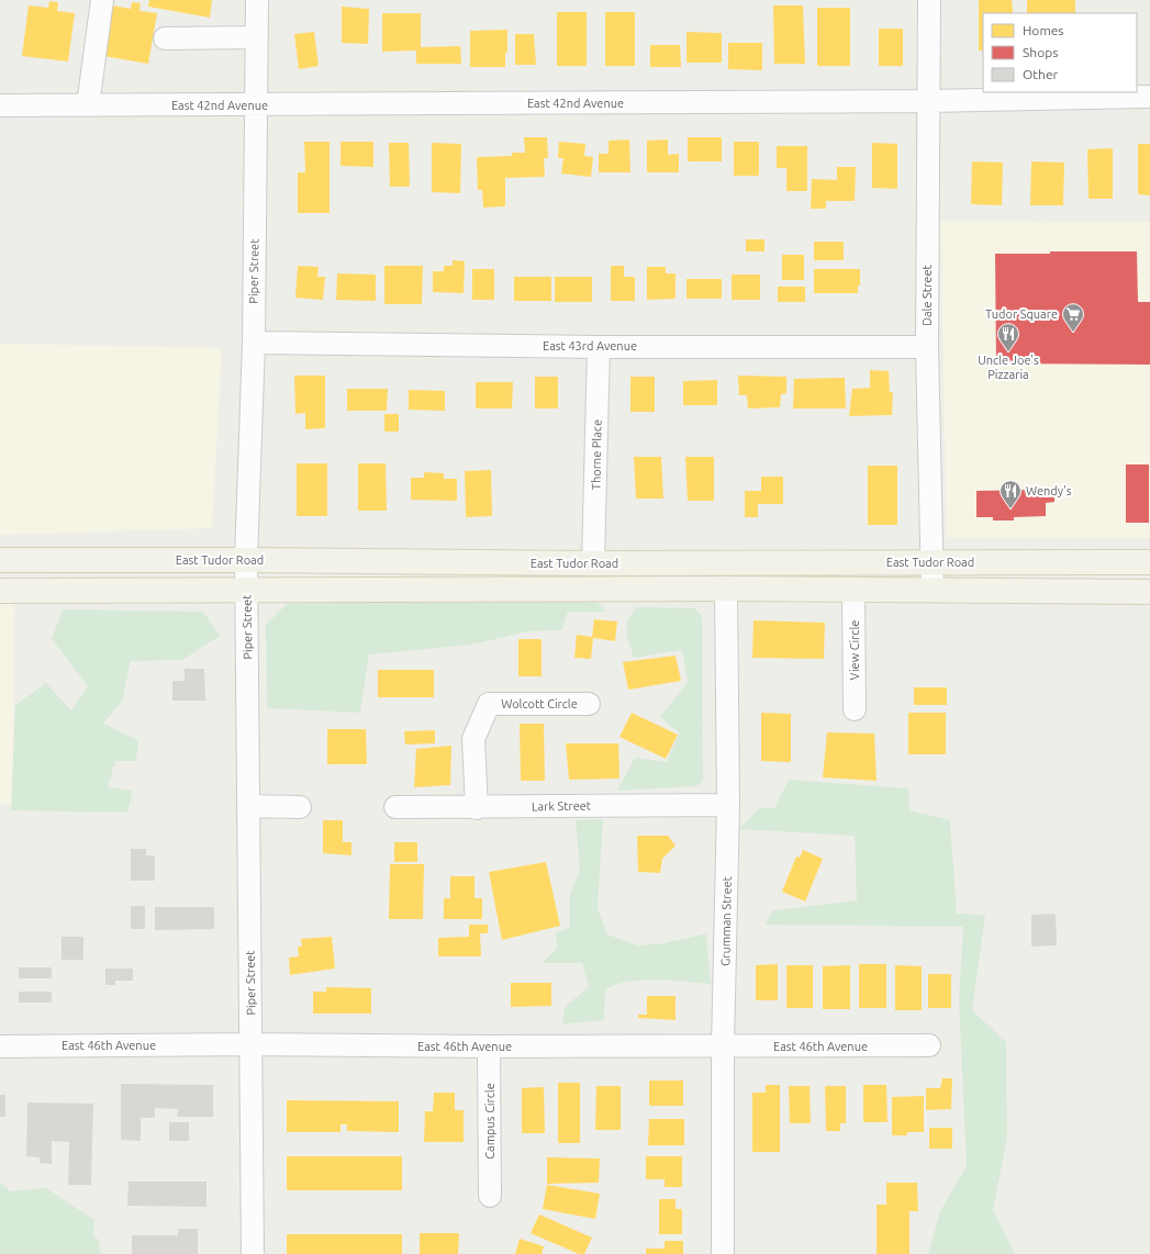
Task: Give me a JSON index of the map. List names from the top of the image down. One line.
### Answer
{"streets":{"main road":["East Tudor Road"],"street":["East 42nd Avenue","Piper Street","Dale Street","East 43rd Avenue","Thorne Place","View Circle","Wolcott Circle","Lark Street","Grumman Street","East 46th Avenue","Campus Circle"]},"crossings":[["East 42nd Avenue","Piper Street"],["East 42nd Avenue","Dale Street"],["Piper Street","East 43rd Avenue"],["Piper Street","East Tudor Road"],["Piper Street","East 46th Avenue"],["Dale Street","East 43rd Avenue"],["Dale Street","East Tudor Road"],["East 43rd Avenue","Thorne Place"],["Thorne Place","East Tudor Road"],["Wolcott Circle","Lark Street"],["Lark Street","Grumman Street"],["Grumman Street","East 46th Avenue"],["East 46th Avenue","Campus Circle"]],"places":{"supermarket":["Tudor Square"],"restaurant":["Uncle Joe's Pizzaria","Wendy's"]},"legend":["Homes","Shops","Other"]}
